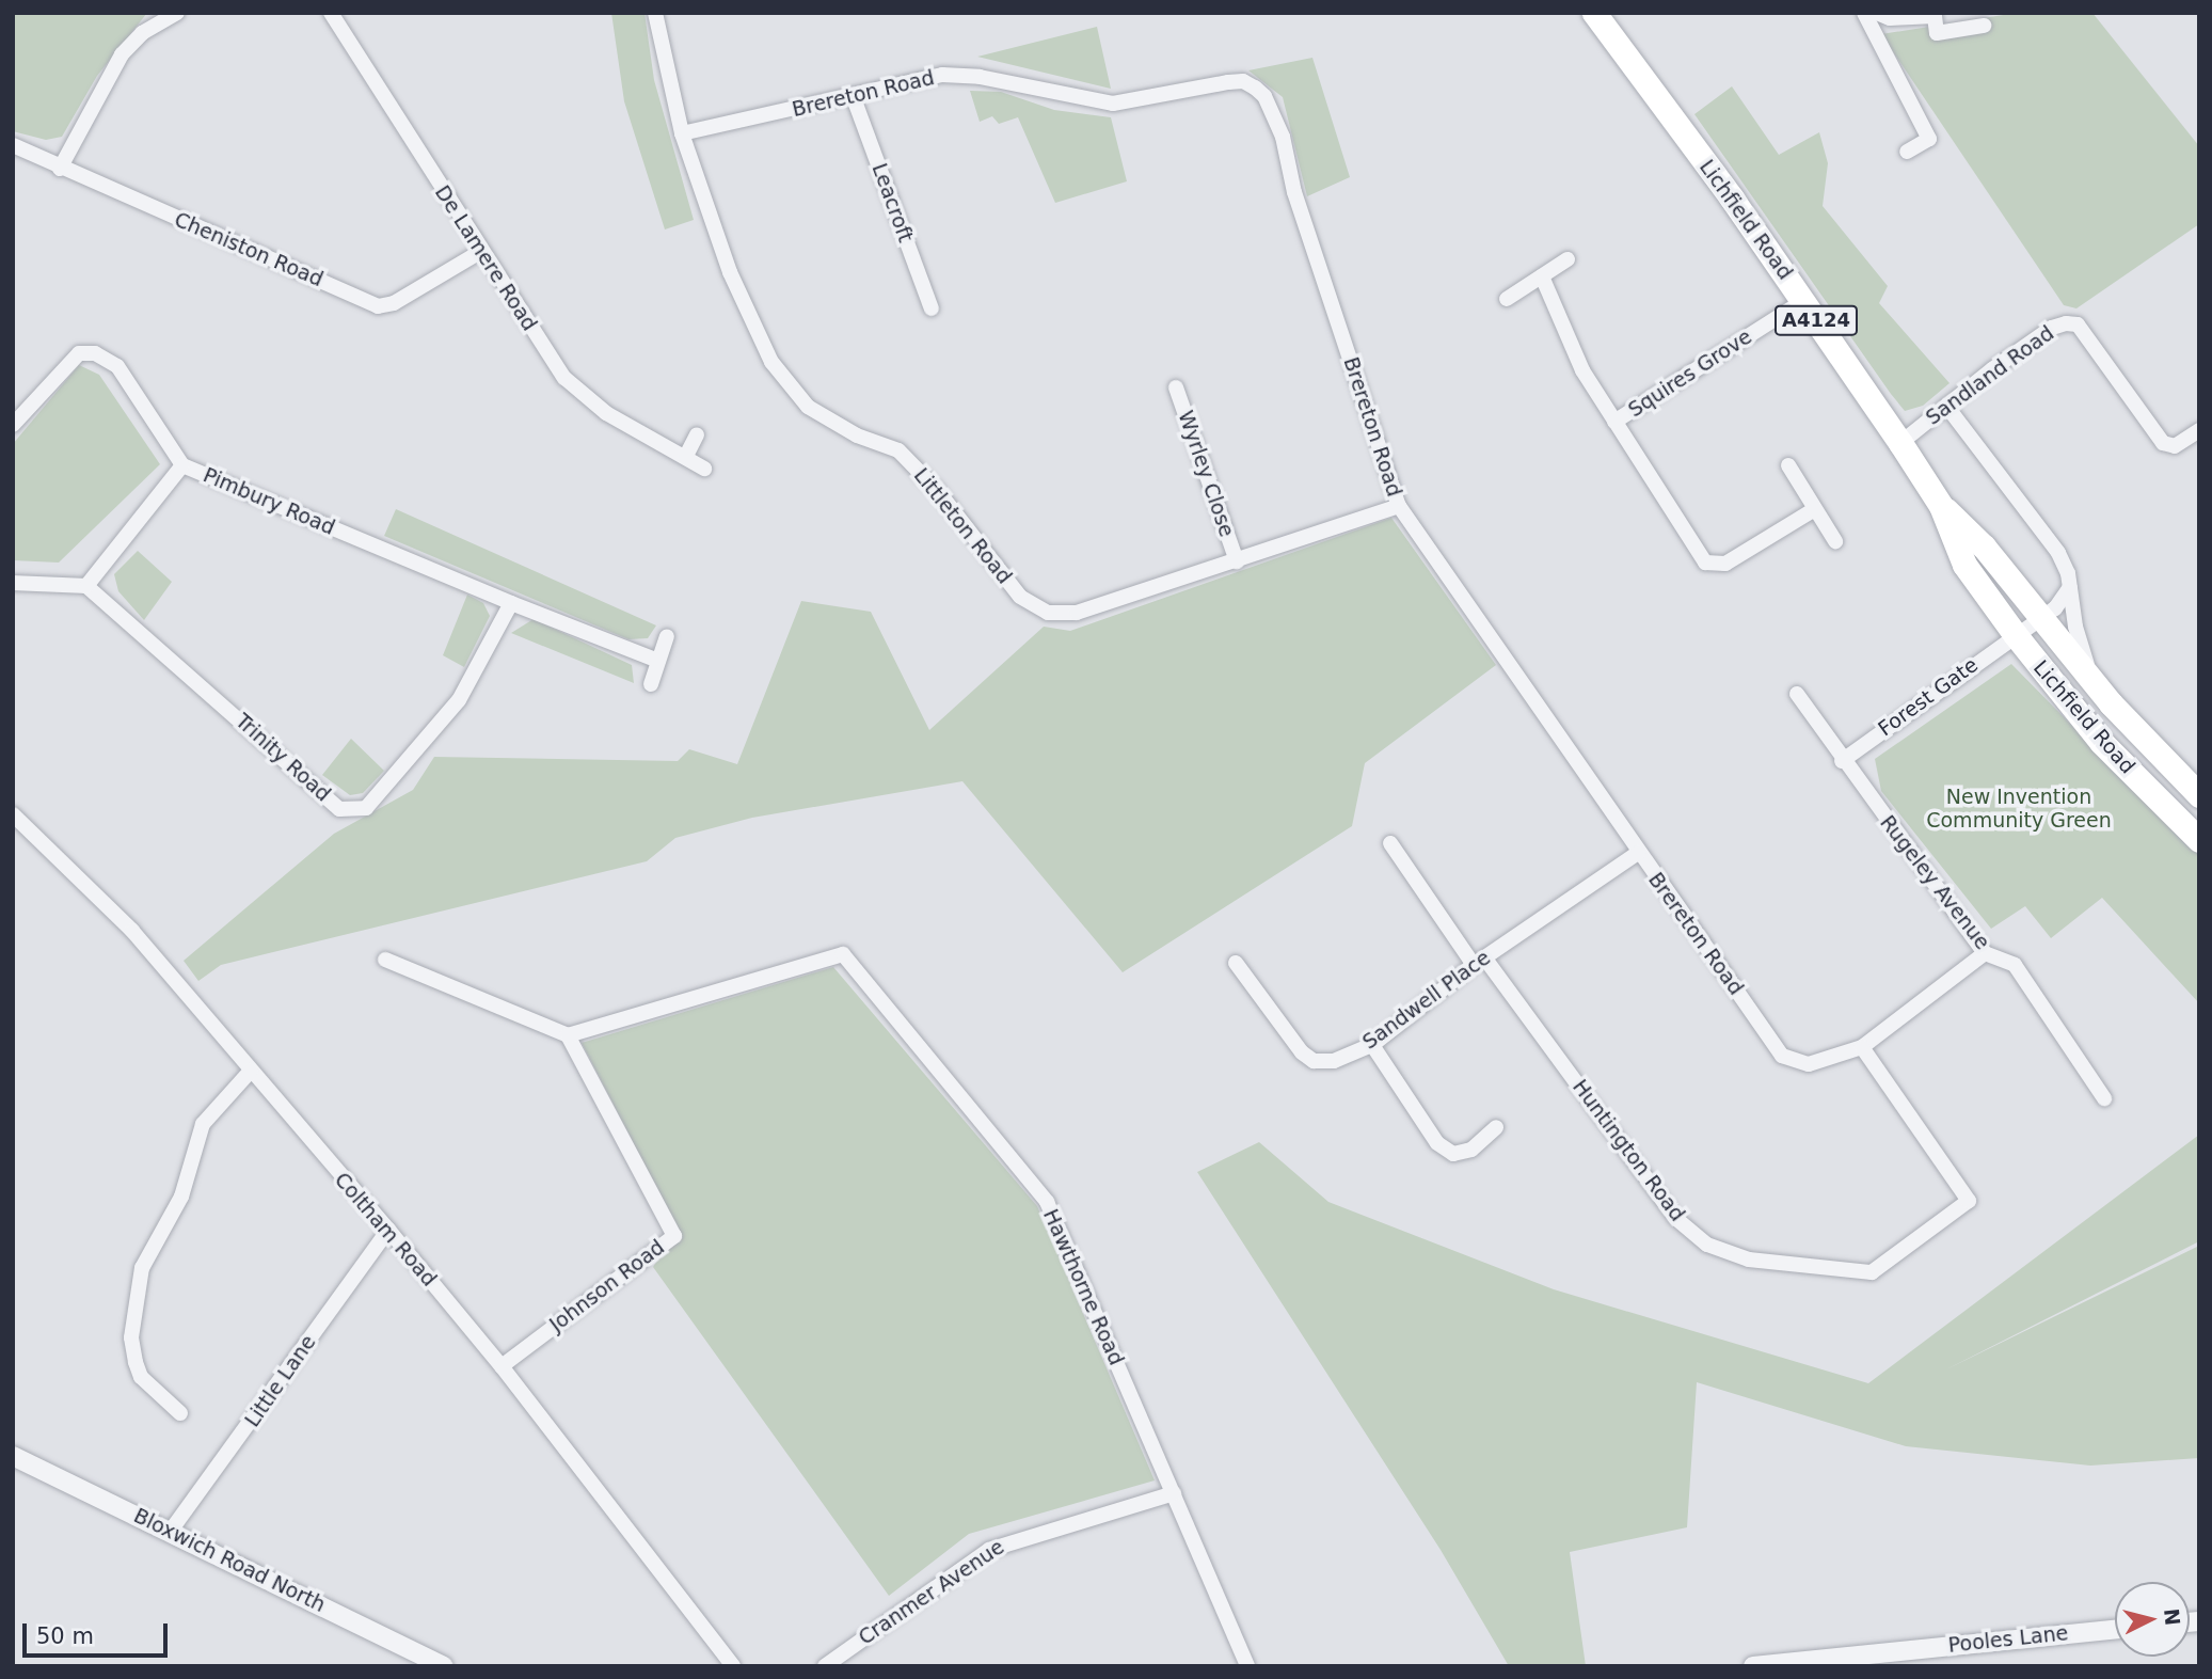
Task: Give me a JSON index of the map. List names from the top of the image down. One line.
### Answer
{"streets":{"main road":["Lichfield Road","A4124"],"street":["Brereton Road","Leacroft","Cheniston Road","De Lamere Road","Squires Grove","Sandland Road","Wyrley Close","Pimbury Road","Littleton Road","Forest Gate","Trinity Road","Rugeley Avenue","Sandwell Place","Huntington Road","Coltham Road","Johnson Road","Hawthorne Road","Little Lane","Bloxwich Road North","Cranmer Avenue","Pooles Lane"]},"crossings":[["Brereton Road","Leacroft"],["Brereton Road","Littleton Road"],["Brereton Road","Rugeley Avenue"],["Brereton Road","Sandwell Place"],["Brereton Road","Huntington Road"],["Lichfield Road","Squires Grove"],["Lichfield Road","Sandland Road"],["Lichfield Road","Forest Gate"],["Cheniston Road","De Lamere Road"],["Wyrley Close","Littleton Road"],["Pimbury Road","Trinity Road"],["Forest Gate","Rugeley Avenue"],["Sandwell Place","Huntington Road"],["Coltham Road","Johnson Road"],["Coltham Road","Little Lane"],["Johnson Road","Hawthorne Road"],["Hawthorne Road","Cranmer Avenue"],["Little Lane","Bloxwich Road North"]],"parks":["New Invention Community Green"],"scale_bar":"50 m","north":"right"}
